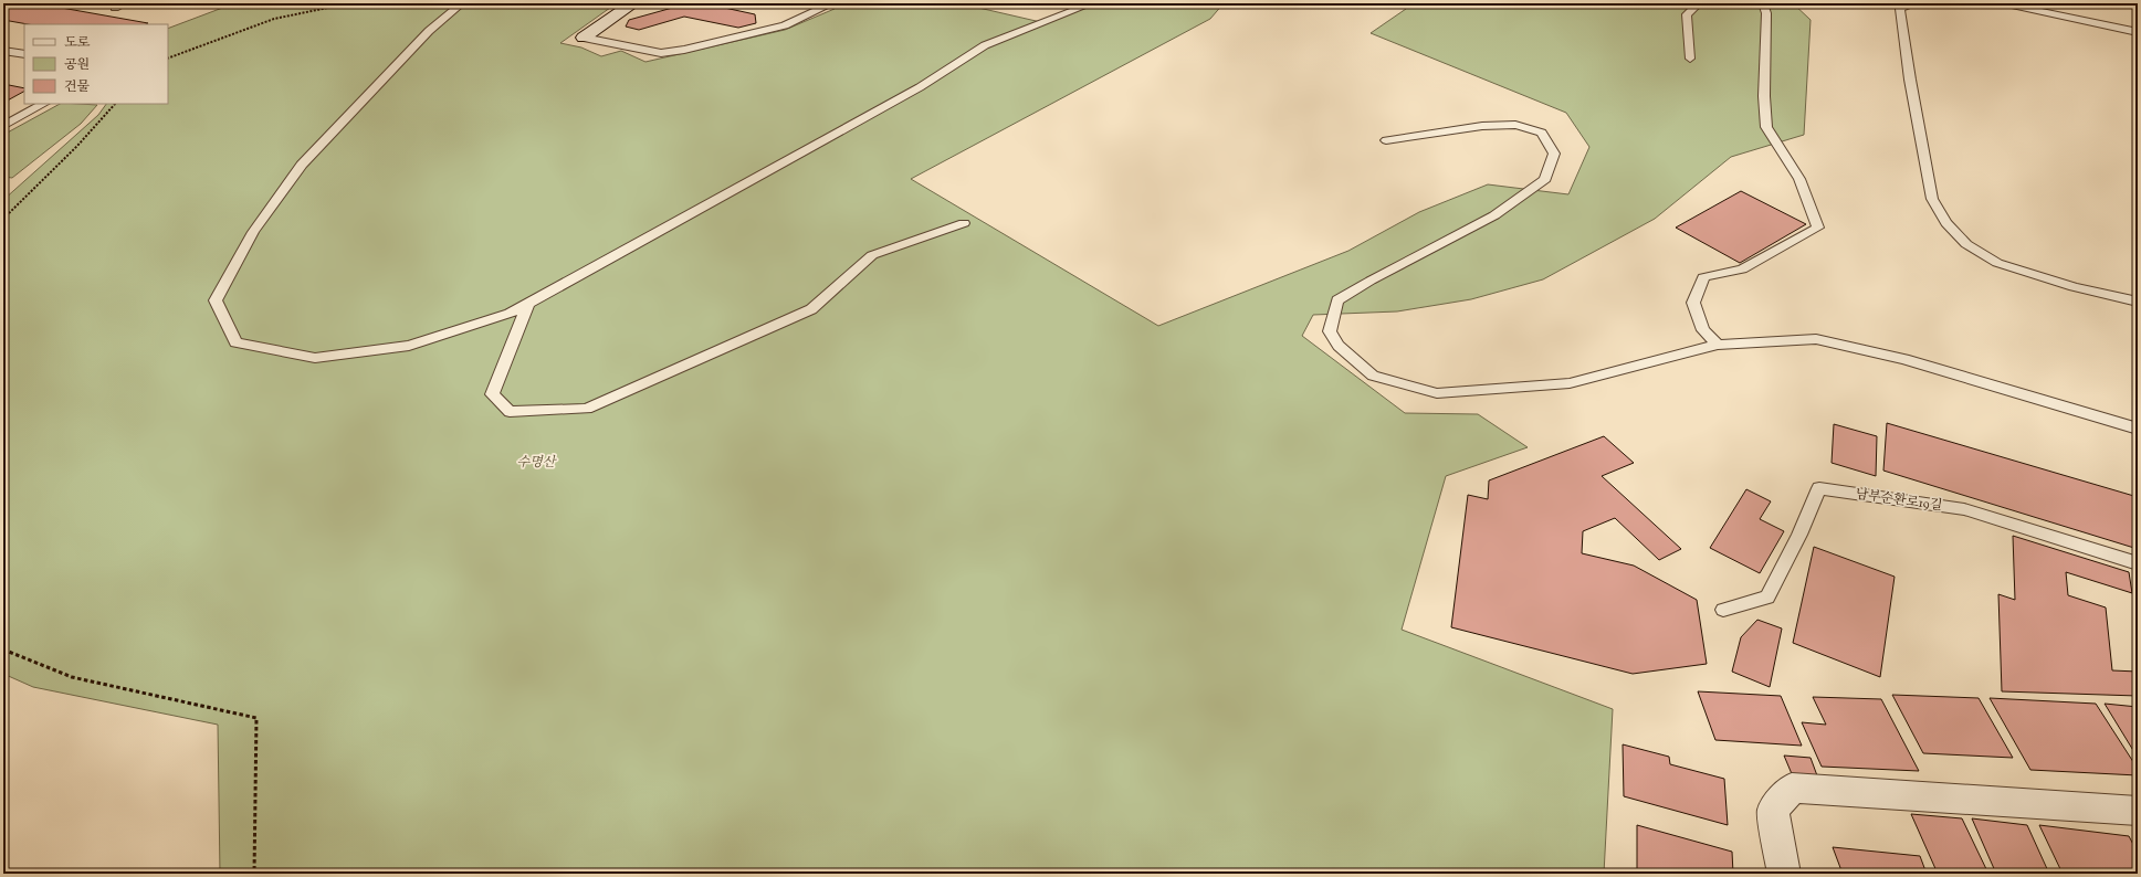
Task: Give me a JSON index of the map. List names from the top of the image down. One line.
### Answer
{"streets":{"lane":["남부순환로19길"]},"parks":["수명산"],"legend":["도로","공원","건물"]}
